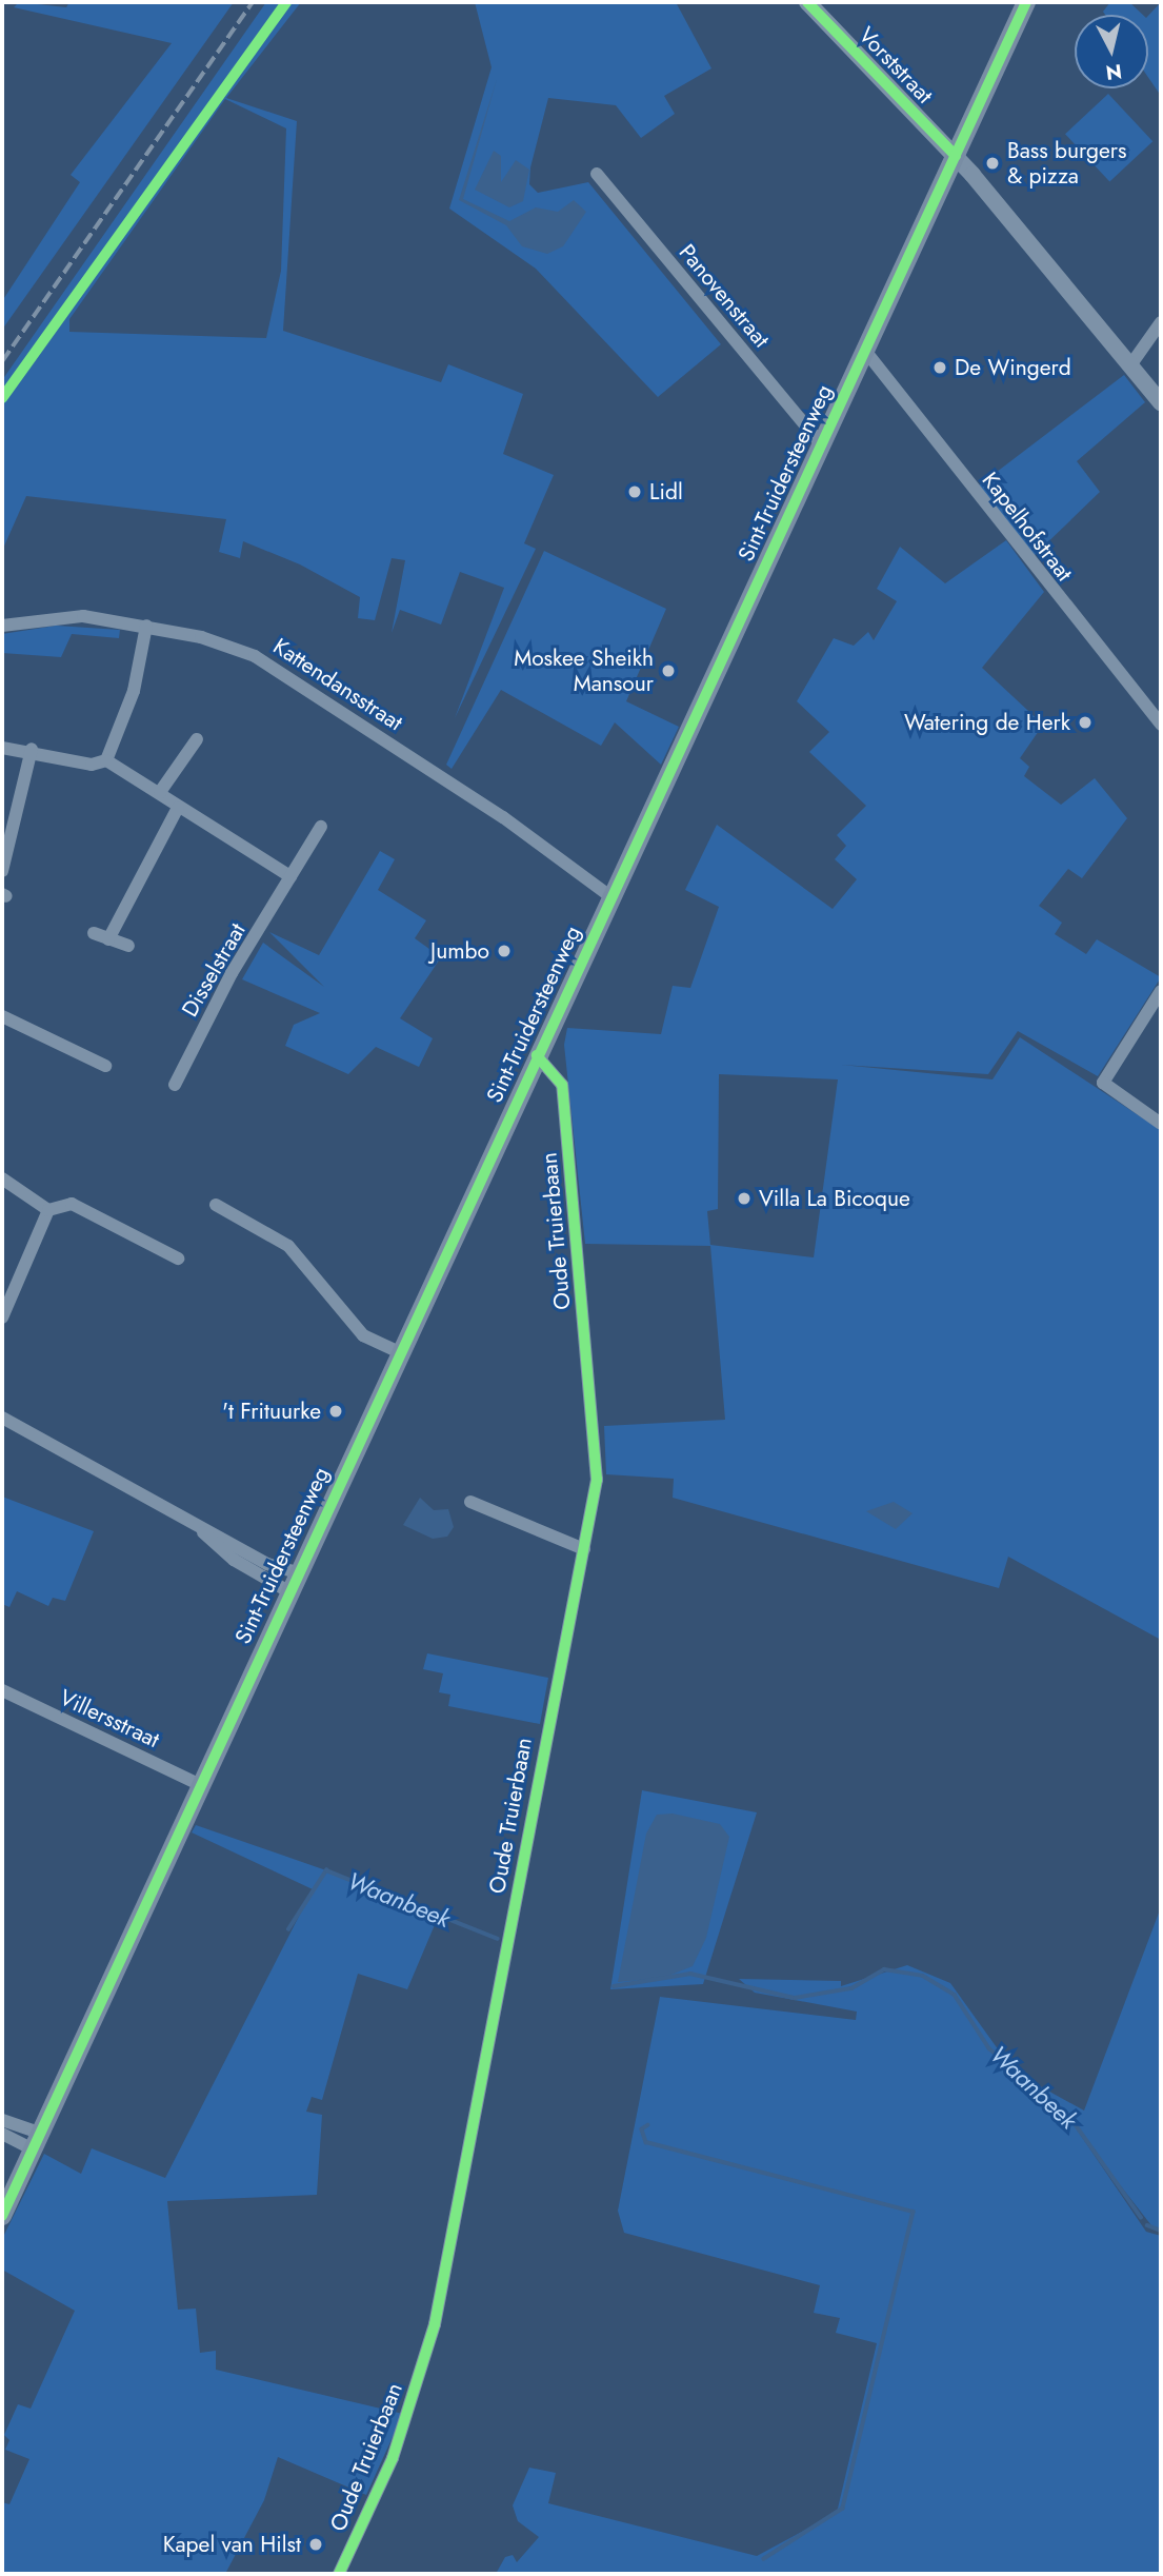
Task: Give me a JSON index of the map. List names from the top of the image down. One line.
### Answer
{"streets":{"main road":["Sint-Truidersteenweg"],"street":["Vorststraat","Panovenstraat","Kapelhofstraat","Kattendansstraat","Disselstraat","Oude Truierbaan","Villersstraat"]},"crossings":[["Vorststraat","Sint-Truidersteenweg"],["Panovenstraat","Sint-Truidersteenweg"],["Sint-Truidersteenweg","Kapelhofstraat"],["Sint-Truidersteenweg","Kattendansstraat"],["Sint-Truidersteenweg","Oude Truierbaan"],["Sint-Truidersteenweg","Villersstraat"]],"water":["Waanbeek"],"places":["Bass burgers & pizza","De Wingerd","Lidl","Moskee Sheikh Mansour","Watering de Herk","Jumbo","Villa La Bicoque","'t Frituurke","Kapel van Hilst"],"north":"bottom"}
